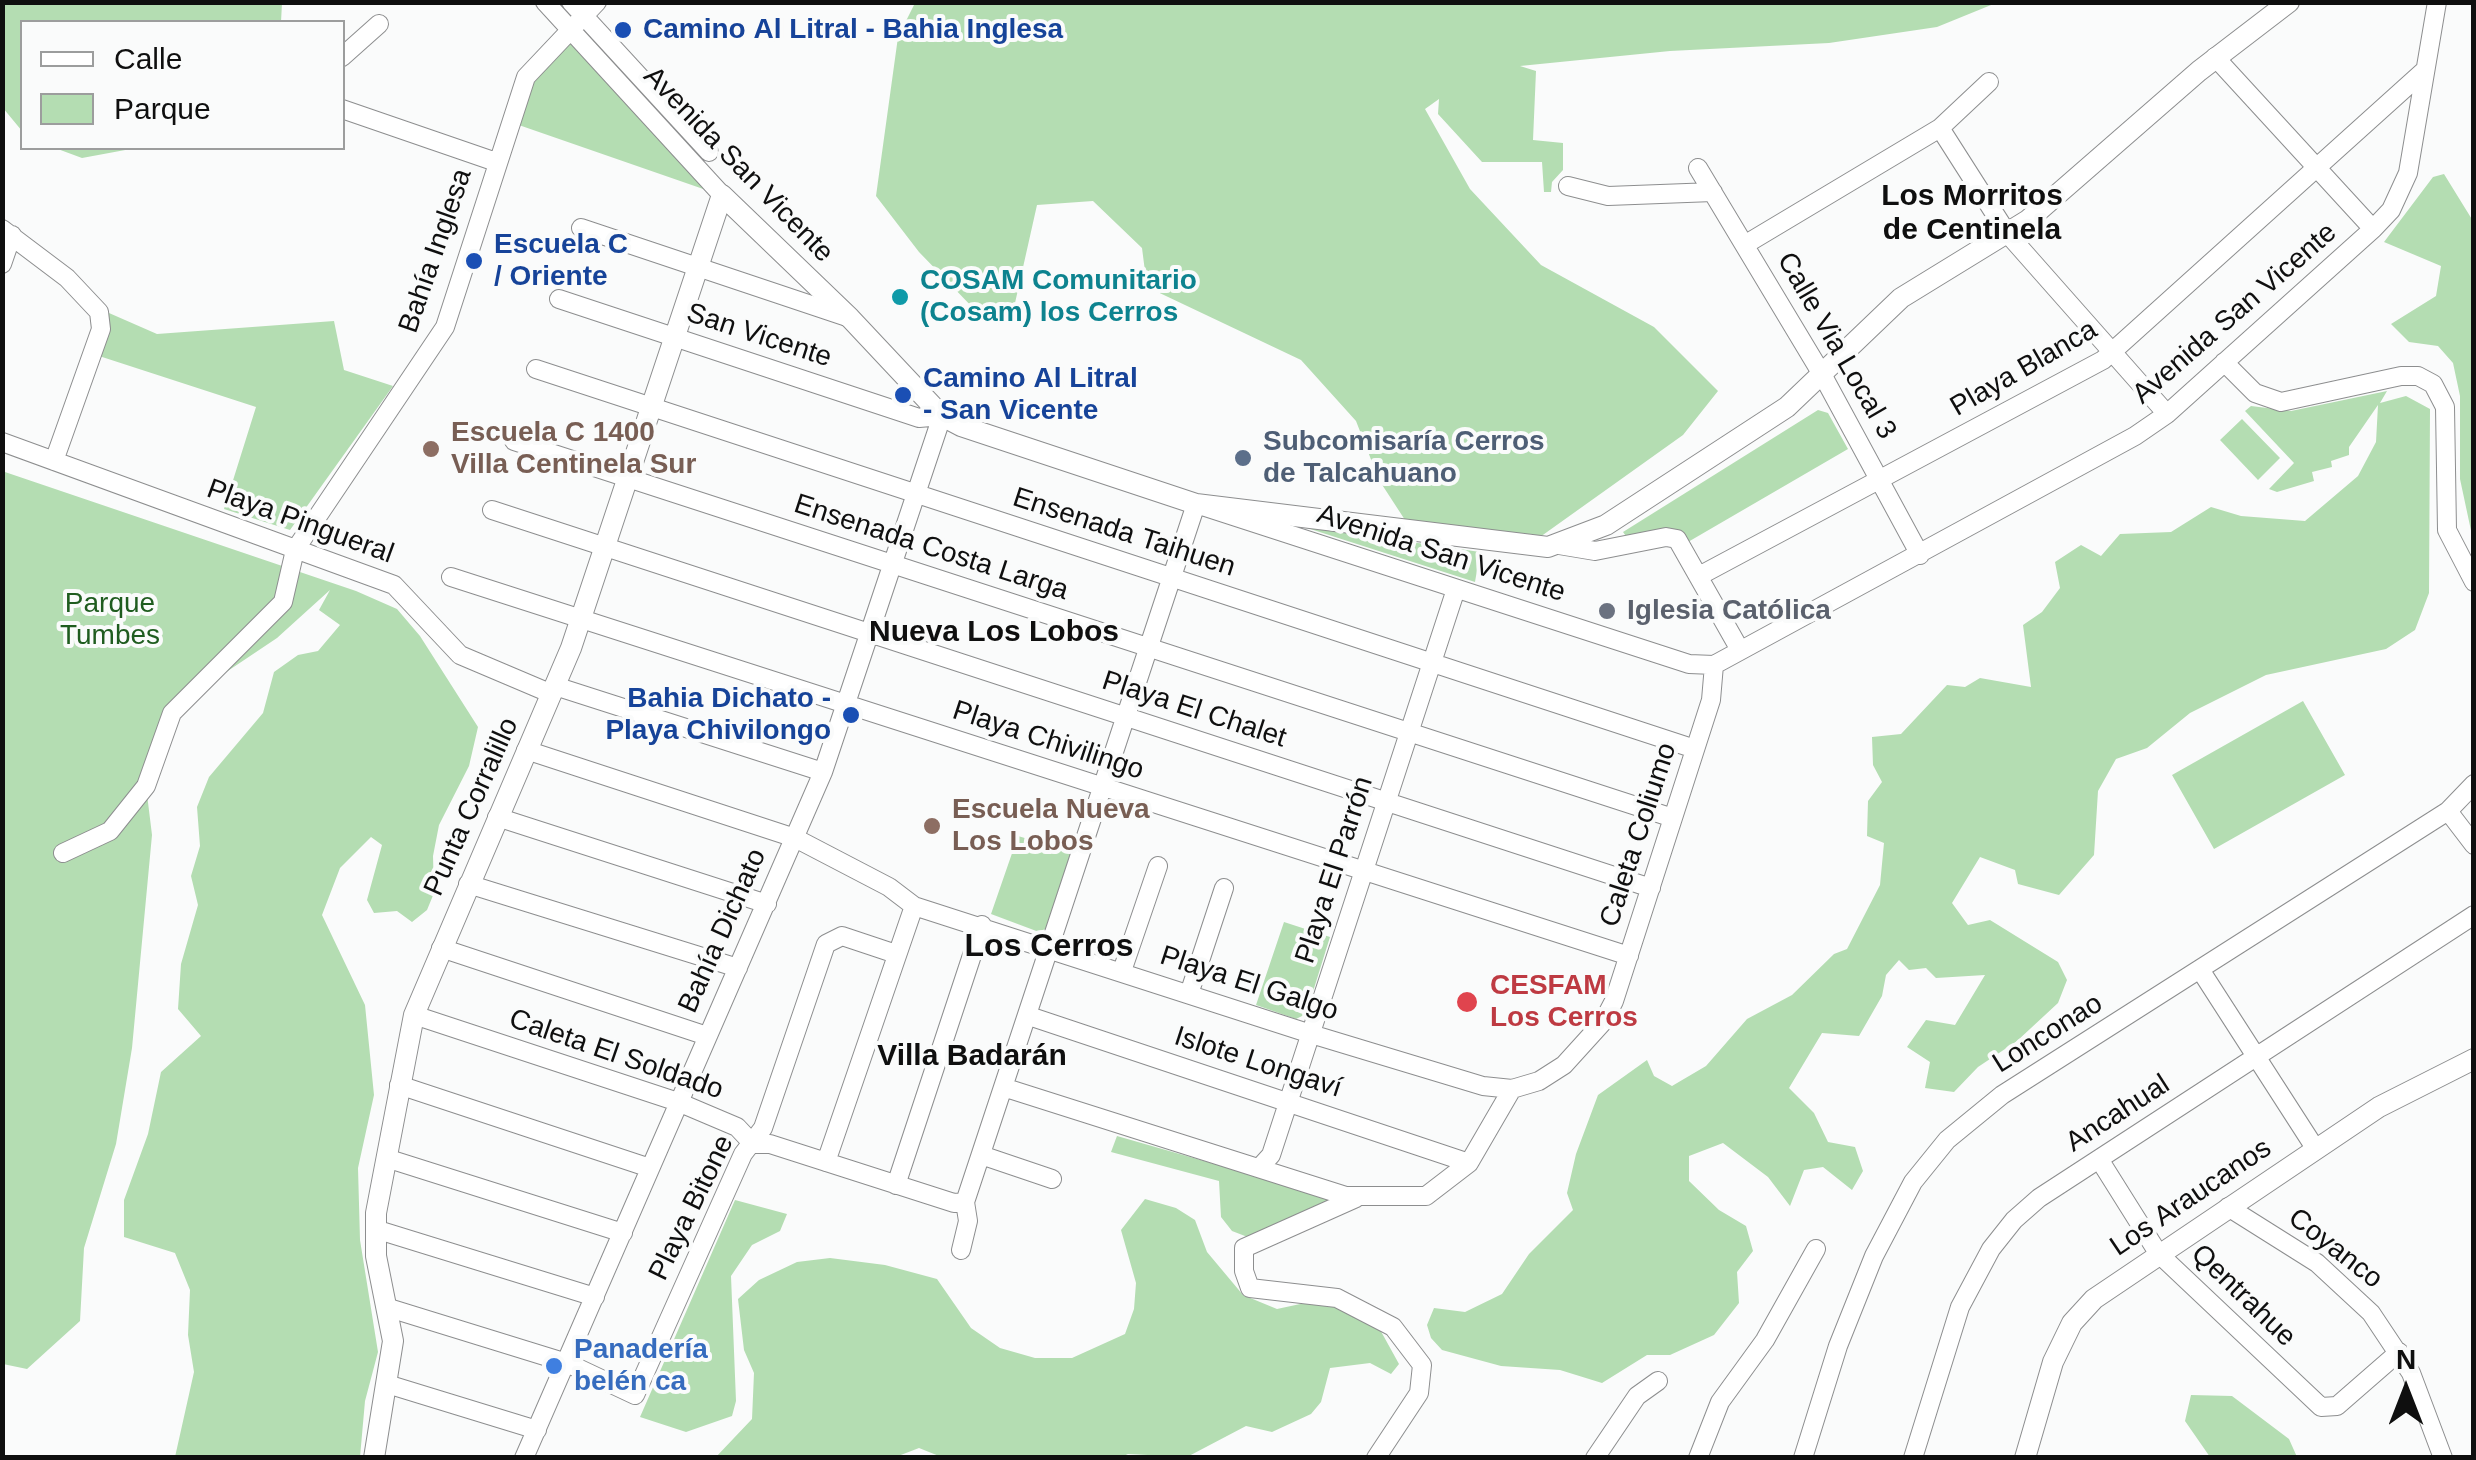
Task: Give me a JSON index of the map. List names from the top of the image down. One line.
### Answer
{"streets":{"street":["Avenida San Vicente","Bahía Inglesa","San Vicente","Calle Via Local 3","Playa Blanca","Playa Pingueral","Ensenada Taihuen","Ensenada Costa Larga","Playa El Chalet","Playa Chivilingo","Punta Corralillo","Caleta Coliumo","Playa El Parrón","Bahía Dichato","Playa El Galgo","Lonconao","Caleta El Soldado","Islote Longaví","Ancahual","Los Araucanos","Playa Bitone","Coyanco","Qentrahue"]},"crossings":[["Avenida San Vicente","Bahía Inglesa"],["Avenida San Vicente","San Vicente"],["Avenida San Vicente","Calle Via Local 3"],["Avenida San Vicente","Playa Blanca"],["Avenida San Vicente","Punta Corralillo"],["Avenida San Vicente","Caleta Coliumo"],["Avenida San Vicente","Playa El Parrón"],["Avenida San Vicente","Bahía Dichato"],["Bahía Inglesa","Playa Pingueral"],["San Vicente","Punta Corralillo"],["San Vicente","Bahía Dichato"],["Calle Via Local 3","Playa Blanca"],["Playa Pingueral","Punta Corralillo"],["Playa Pingueral","Bahía Dichato"],["Ensenada Taihuen","Punta Corralillo"],["Ensenada Taihuen","Caleta Coliumo"],["Ensenada Taihuen","Playa El Parrón"],["Ensenada Taihuen","Bahía Dichato"],["Ensenada Costa Larga","Punta Corralillo"],["Ensenada Costa Larga","Caleta Coliumo"],["Ensenada Costa Larga","Playa El Parrón"],["Ensenada Costa Larga","Bahía Dichato"],["Playa El Chalet","Punta Corralillo"],["Playa El Chalet","Caleta Coliumo"],["Playa El Chalet","Playa El Parrón"],["Playa El Chalet","Bahía Dichato"],["Playa Chivilingo","Punta Corralillo"],["Playa Chivilingo","Caleta Coliumo"],["Playa Chivilingo","Playa El Parrón"],["Playa Chivilingo","Bahía Dichato"],["Punta Corralillo","Playa El Galgo"],["Punta Corralillo","Caleta El Soldado"],["Caleta Coliumo","Playa El Galgo"],["Playa El Parrón","Playa El Galgo"],["Playa El Parrón","Islote Longaví"],["Bahía Dichato","Playa El Galgo"],["Bahía Dichato","Caleta El Soldado"],["Bahía Dichato","Playa Bitone"],["Caleta El Soldado","Playa Bitone"],["Ancahual","Qentrahue"],["Los Araucanos","Coyanco"],["Los Araucanos","Qentrahue"],["Coyanco","Qentrahue"]],"districts":["Los Morritos de Centinela","Nueva Los Lobos","Los Cerros","Villa Badarán"],"parks":["Parque Tumbes"],"places":["Camino Al Litral - Bahia Inglesa","Escuela C / Oriente","COSAM Comunitario (Cosam) los Cerros","Camino Al Litral - San Vicente","Escuela C 1400 Villa Centinela Sur","Subcomisaría Cerros de Talcahuano","Iglesia Católica","Bahia Dichato - Playa Chivilongo","Escuela Nueva Los Lobos","CESFAM Los Cerros","Panadería belén ca"],"legend":["Calle","Parque"],"north":"top"}
